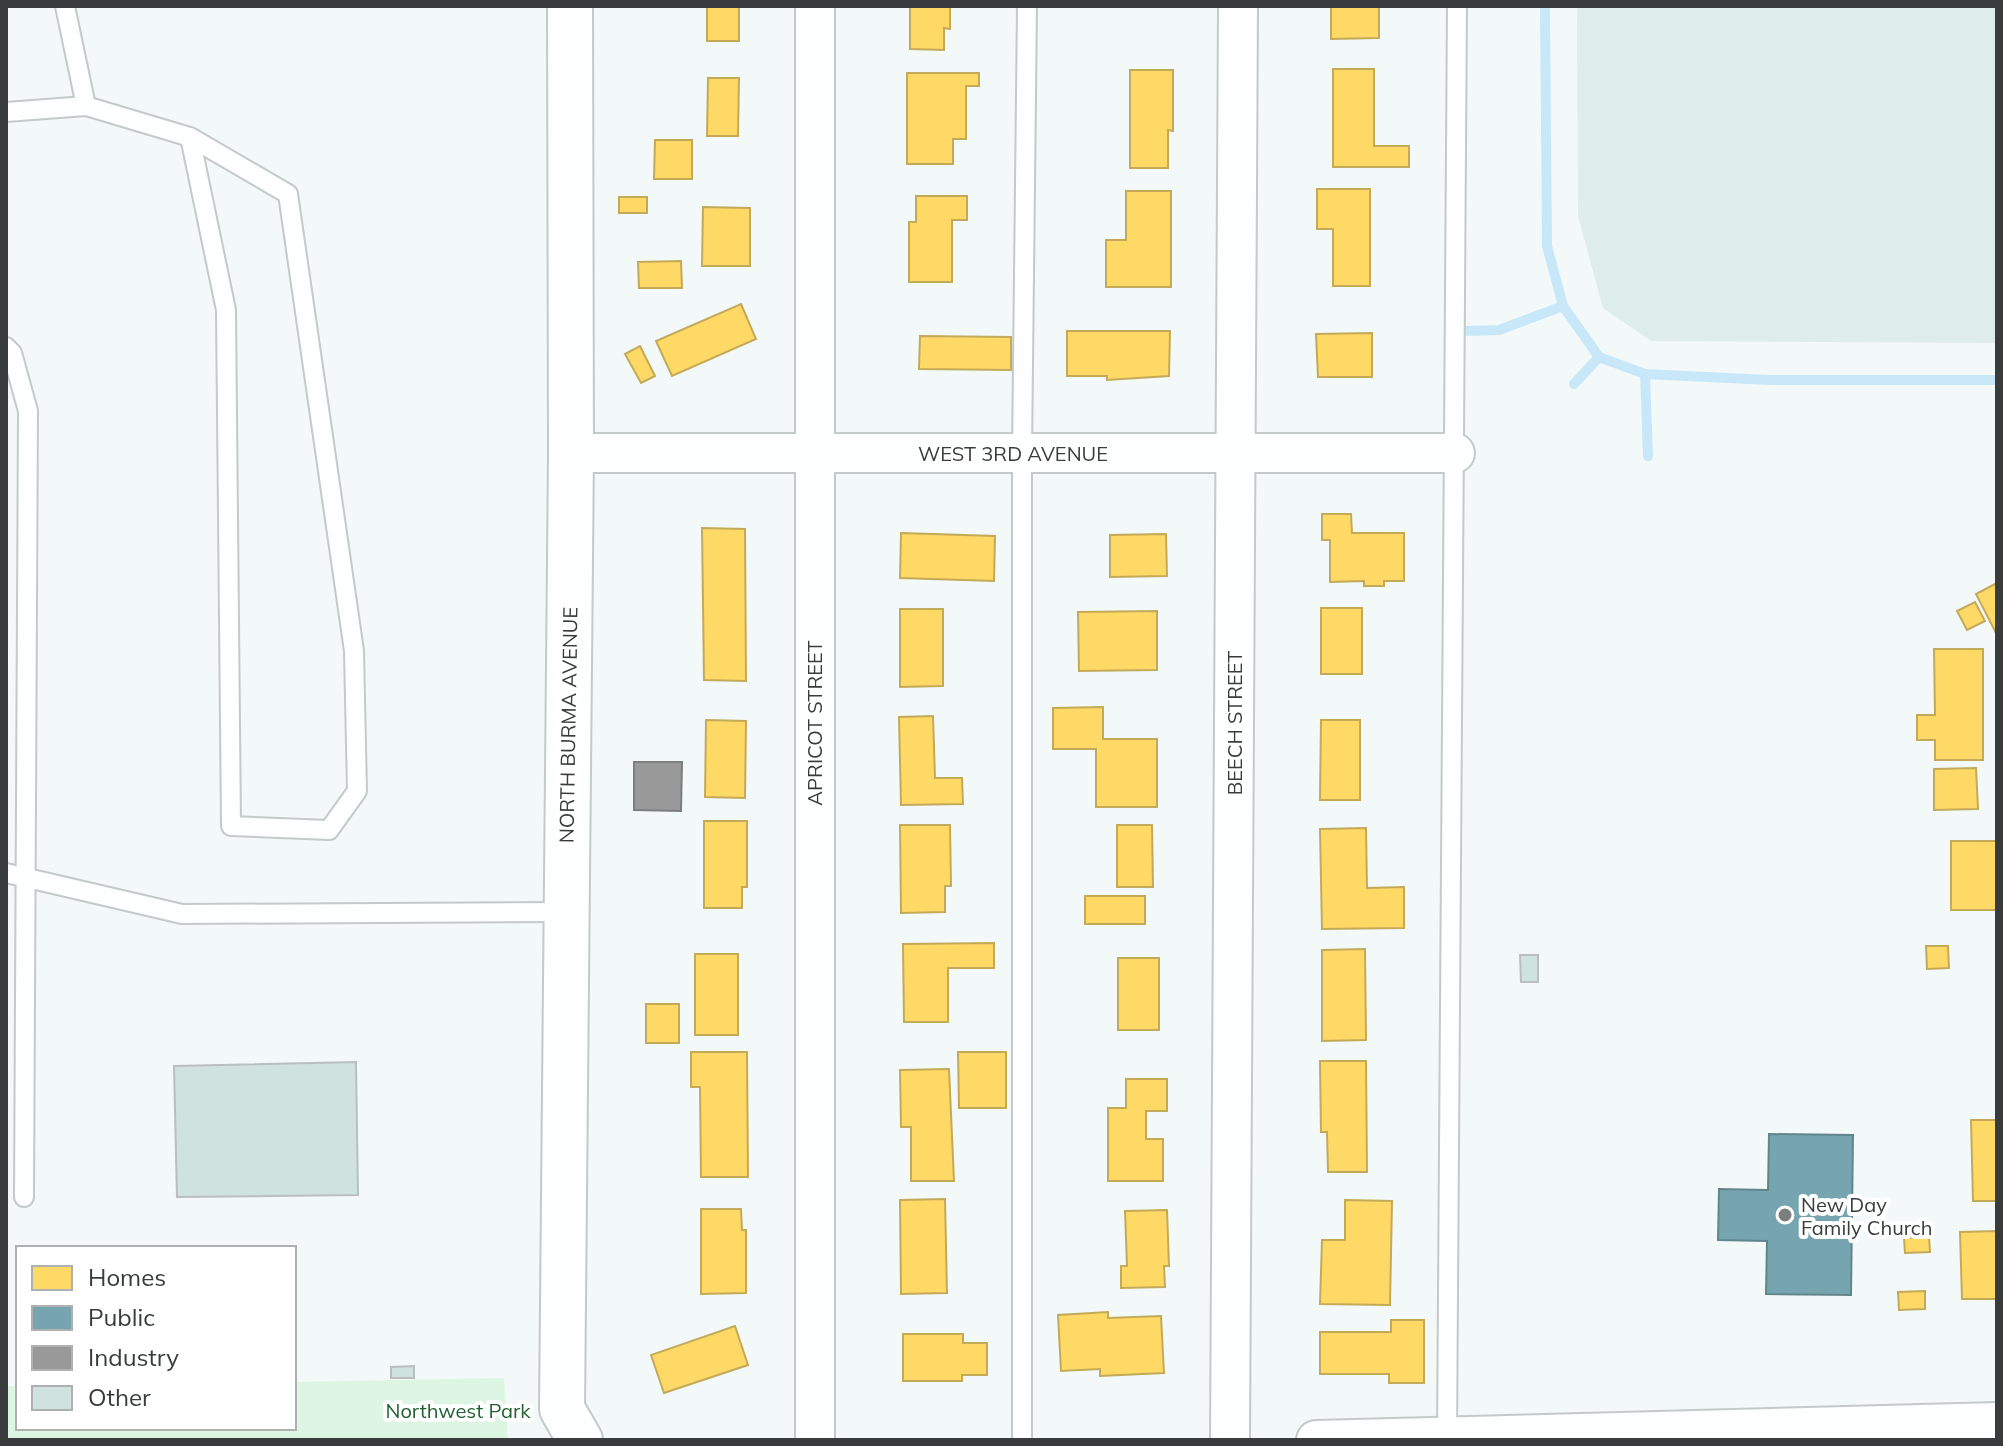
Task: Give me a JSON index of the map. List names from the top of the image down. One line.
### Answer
{"streets":{"street":["WEST 3RD AVENUE","APRICOT STREET","BEECH STREET","NORTH BURMA AVENUE"]},"crossings":[["WEST 3RD AVENUE","APRICOT STREET"],["WEST 3RD AVENUE","BEECH STREET"],["WEST 3RD AVENUE","NORTH BURMA AVENUE"]],"parks":["Northwest Park"],"places":["New Day Family Church"],"legend":["Homes","Public","Industry","Other"]}
